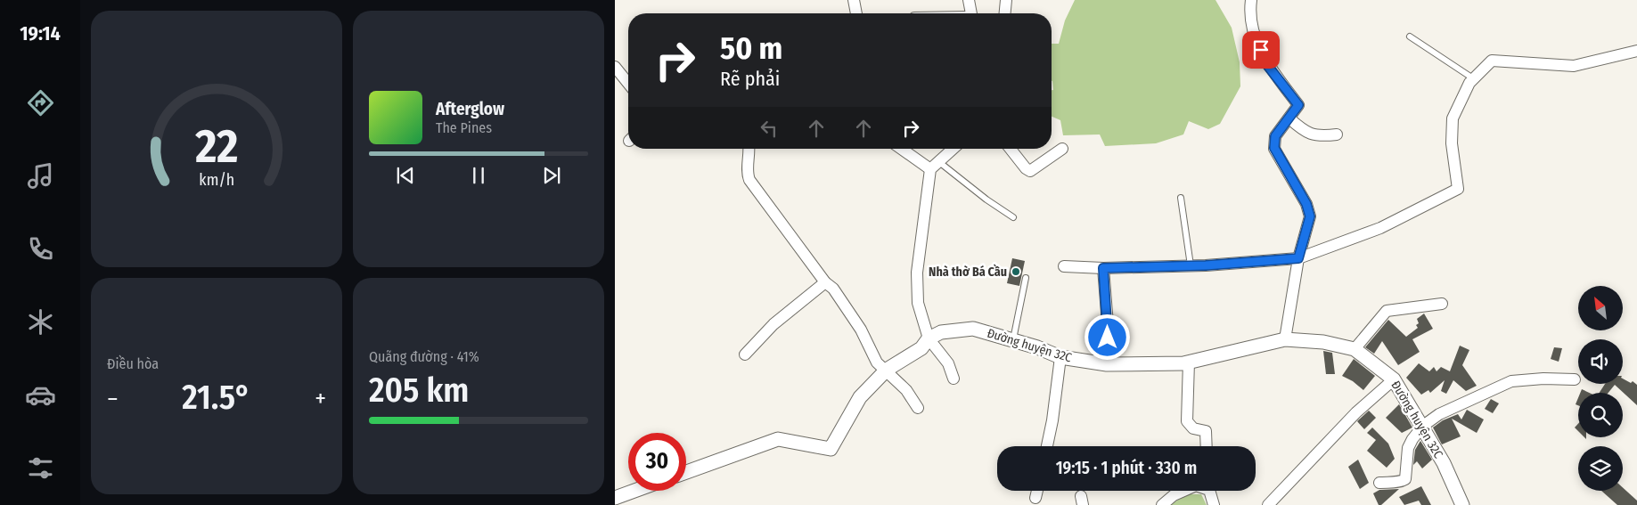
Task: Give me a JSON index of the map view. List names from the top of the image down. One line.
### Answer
{"streets":{"street":["Đường huyện 32C"]},"places":["Nhà thờ Bá Cầu"],"north":"top left","page":{"tabs":"19:14","turn":["50 m","Rẽ phải"],"song":["Afterglow","The Pines"],"tile":["Điều hòa",["Quãng đường · 41%","205 km"]],"heat":["−","21.5°","+"],"limit":"30","trip":"19:15 · 1 phút · 330 m","gauge":["22","km/h"]}}
